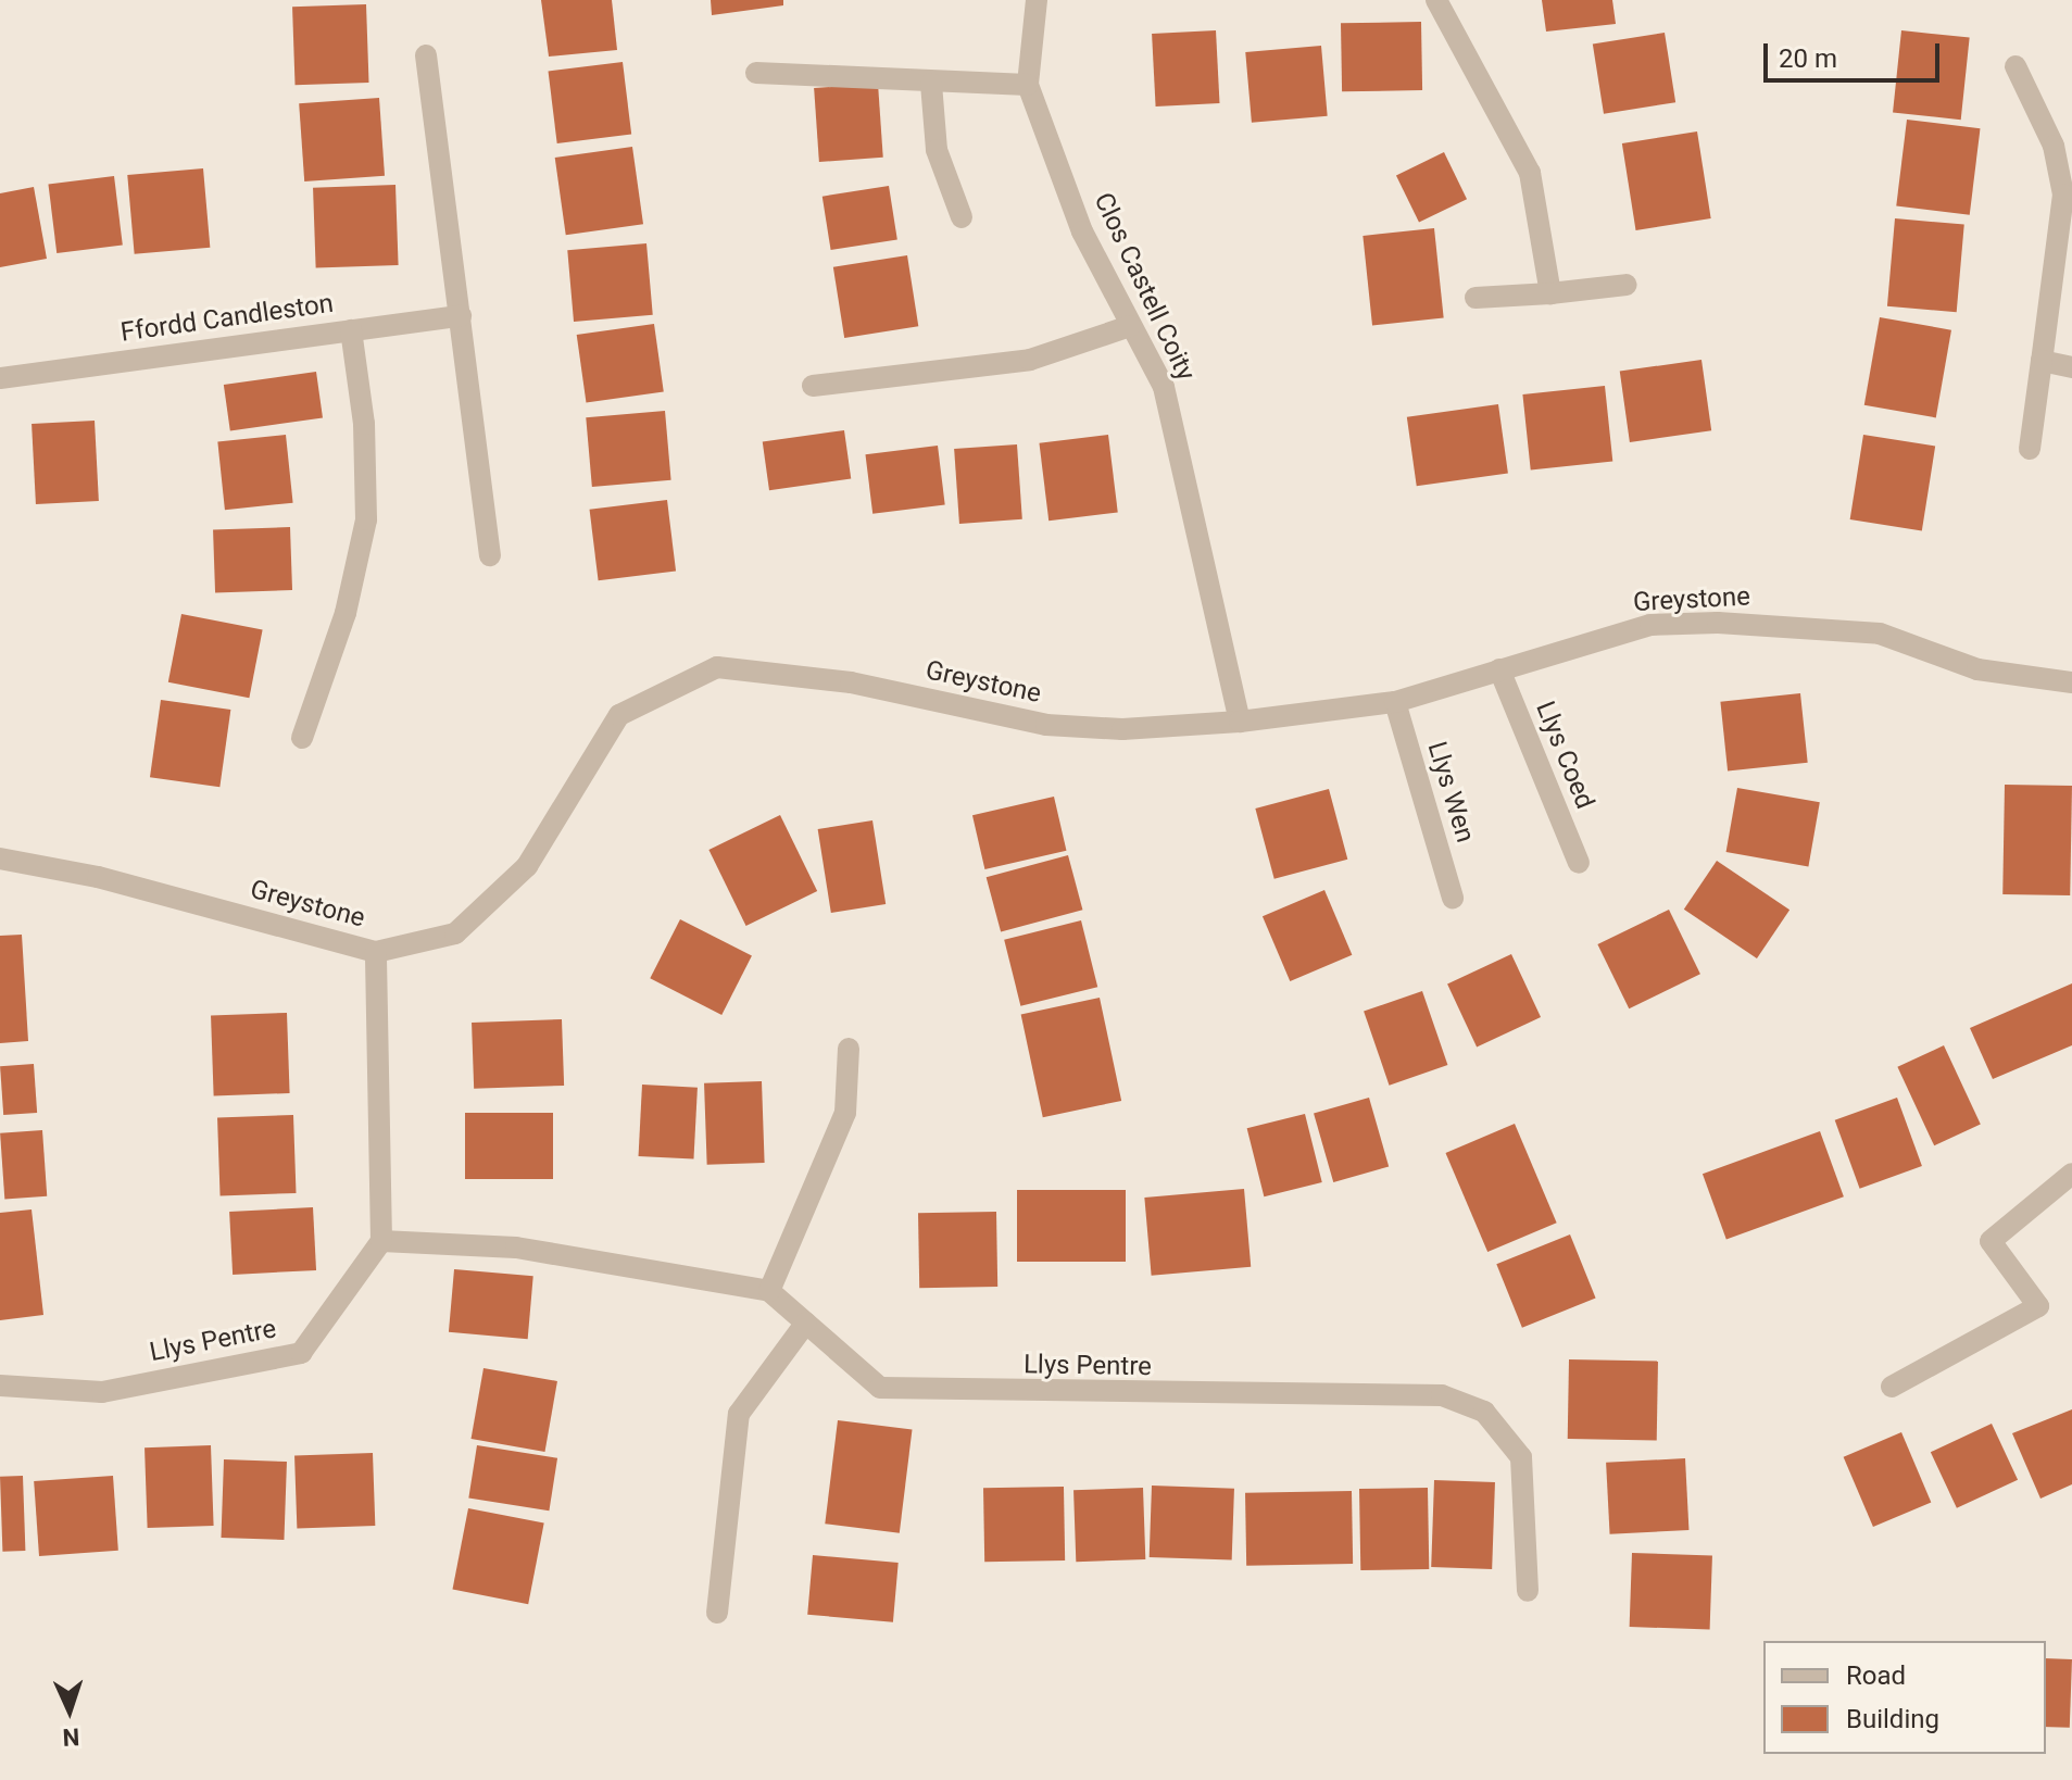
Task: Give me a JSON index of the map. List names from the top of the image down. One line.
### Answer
{"streets":{"street":["Clos Castell Coity","Ffordd Candleston","Greystone","Llys Coed","Llys Wen","Llys Pentre"]},"crossings":[["Clos Castell Coity","Greystone"],["Greystone","Llys Coed"],["Greystone","Llys Wen"]],"legend":["Road","Building"],"scale_bar":"20 m","north":"bottom"}
